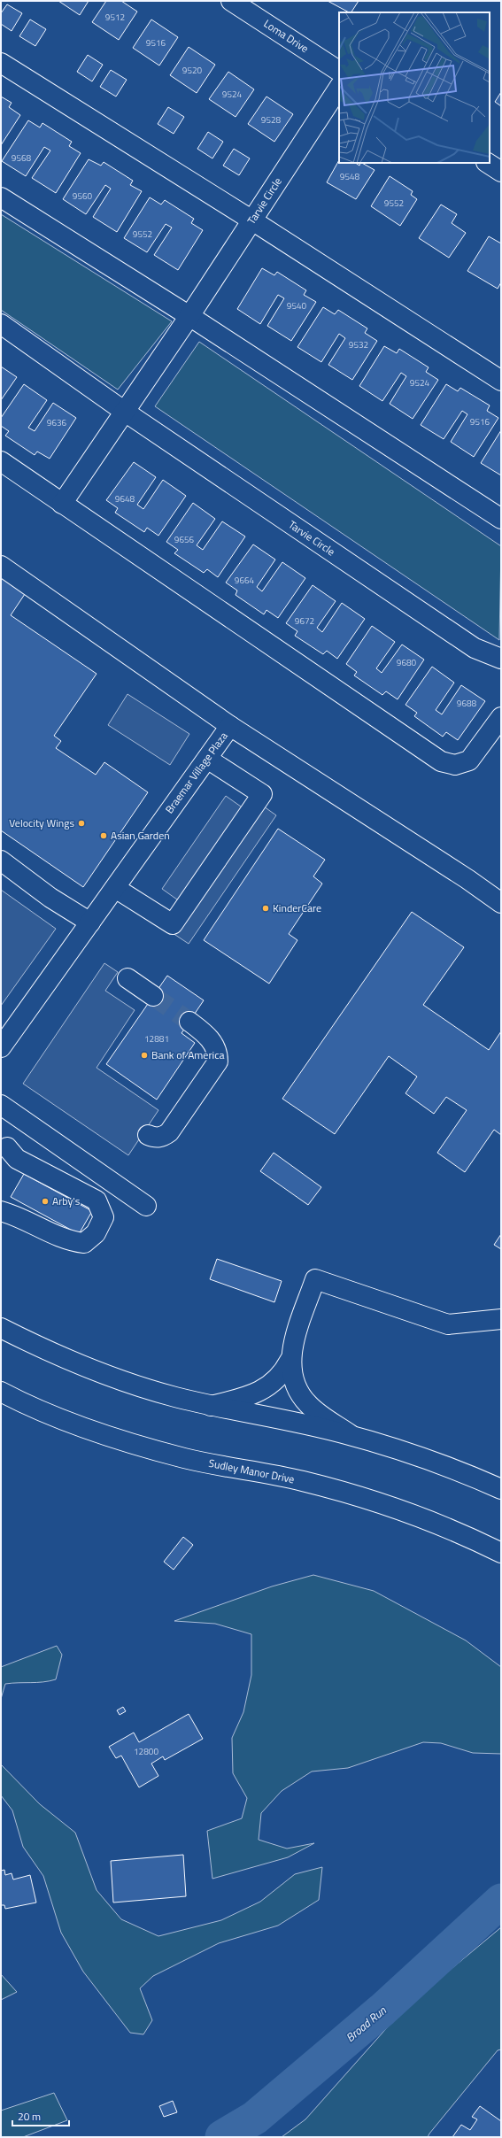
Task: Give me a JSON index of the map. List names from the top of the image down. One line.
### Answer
{"streets":{"street":["Loma Drive","Tarvie Circle","Braemar Village Plaza","Sudley Manor Drive"]},"water":["Broad Run"],"places":["Velocity Wings","Asian Garden","KinderCare","Bank of America","Arby's"],"house_numbers":["9512","9516","9520","9524","9528","9568","9548","9560","9552","9552","9540","9532","9524","9516","9636","9648","9656","9664","9672","9680","9688","12881","12800"],"scale_bar":"20 m"}
